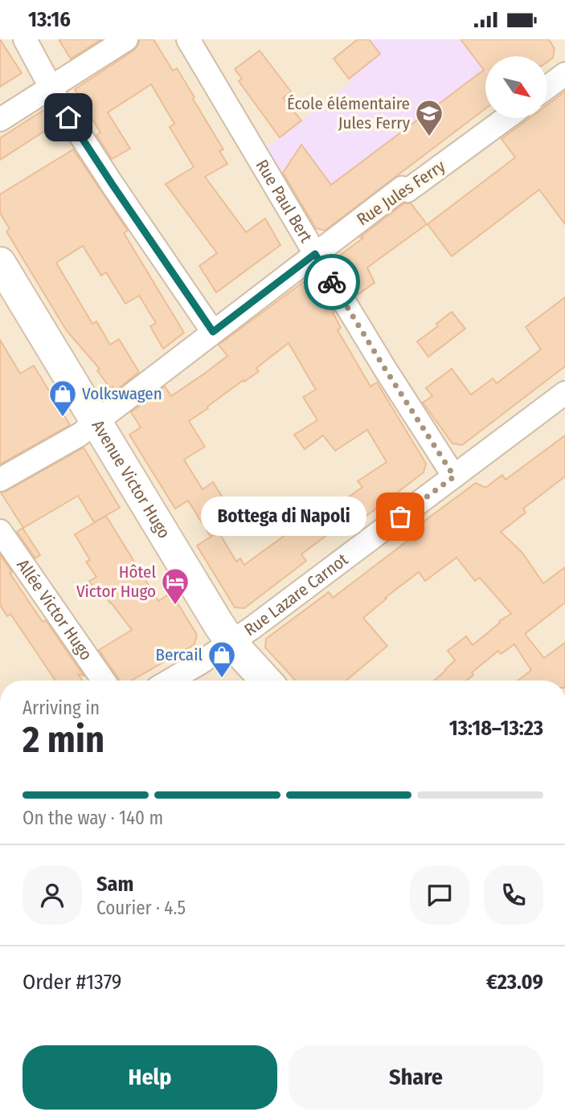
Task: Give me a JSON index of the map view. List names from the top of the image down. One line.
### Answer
{"streets":{"street":["Rue Jules Ferry","Rue Paul Bert","Avenue Victor Hugo","Rue Lazare Carnot","Allée Victor Hugo"]},"crossings":[["Rue Jules Ferry","Rue Paul Bert"],["Rue Jules Ferry","Avenue Victor Hugo"],["Rue Paul Bert","Rue Lazare Carnot"],["Avenue Victor Hugo","Rue Lazare Carnot"]],"places":{"school or university":["École élémentaire Jules Ferry"],"shop":["Volkswagen","Bercail"],"other":["Bottega di Napoli"],"hotel":["Hôtel Victor Hugo"]},"north":"bottom right","page":{"status":"13:16","bubble":"Bottega di Napoli","heading":["2 min","Arriving in","13:18–13:23"],"panel":["Sam","Courier · 4.5","Order #1379","€23.09"],"bar":"On the way · 140 m","buttons":["Help","Share"]}}
